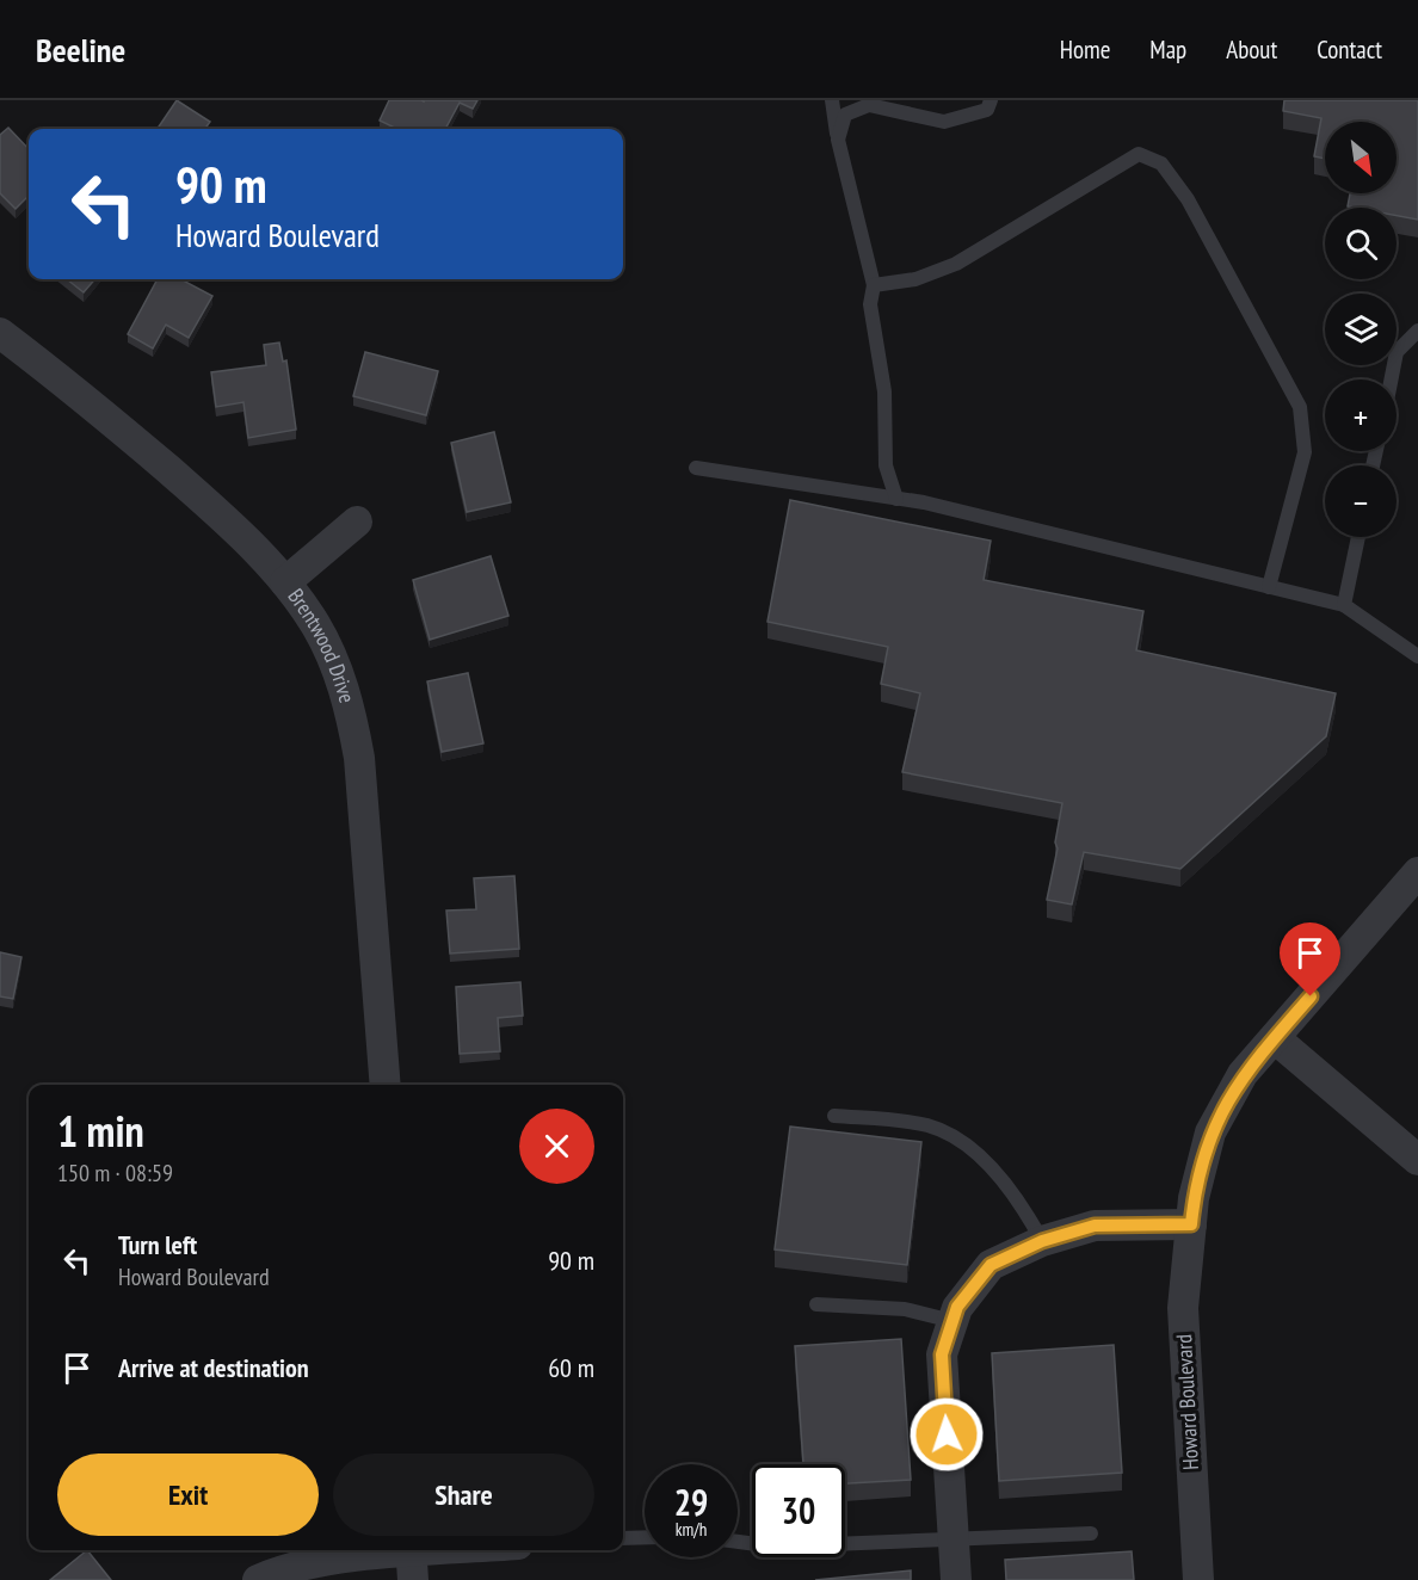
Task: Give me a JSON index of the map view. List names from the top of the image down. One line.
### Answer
{"streets":{"street":["Brentwood Drive","Howard Boulevard"]},"north":"bottom right","page":{"header":"Beeline","nav":["Home","Map","About","Contact"],"map_buttons":["+","−"],"turn":["90 m","Howard Boulevard"],"heading":["1 min","150 m · 08:59"],"list":[{"name":"Turn left","note":"Howard Boulevard","value":"90 m"},{"name":"Arrive at destination","value":"60 m"}],"buttons":["Exit","Share"],"speed":"29 km/h","limit":"30"}}
